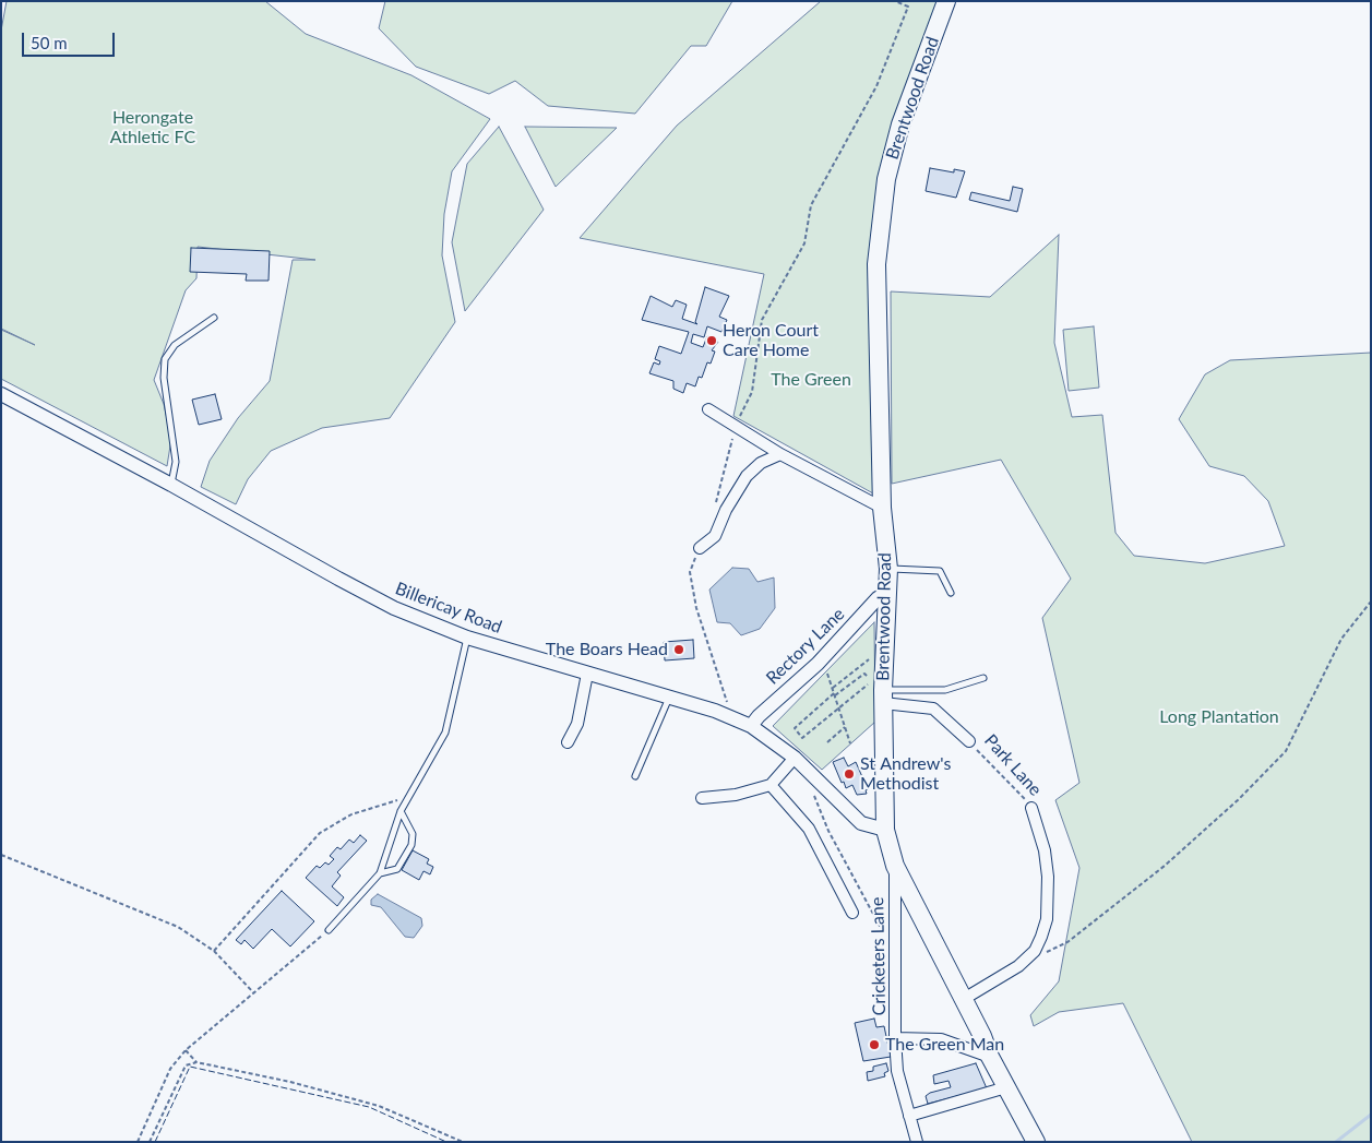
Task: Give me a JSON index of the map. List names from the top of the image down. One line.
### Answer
{"streets":{"main road":["Brentwood Road"],"street":["Billericay Road","Rectory Lane","Park Lane","Cricketers Lane"]},"crossings":[["Brentwood Road","Billericay Road"],["Brentwood Road","Rectory Lane"],["Brentwood Road","Park Lane"],["Brentwood Road","Cricketers Lane"],["Billericay Road","Rectory Lane"]],"parks":["Herongate Athletic FC","The Green","Long Plantation"],"places":["Heron Court Care Home","The Boars Head","St Andrew's Methodist","The Green Man"],"scale_bar":"50 m"}
